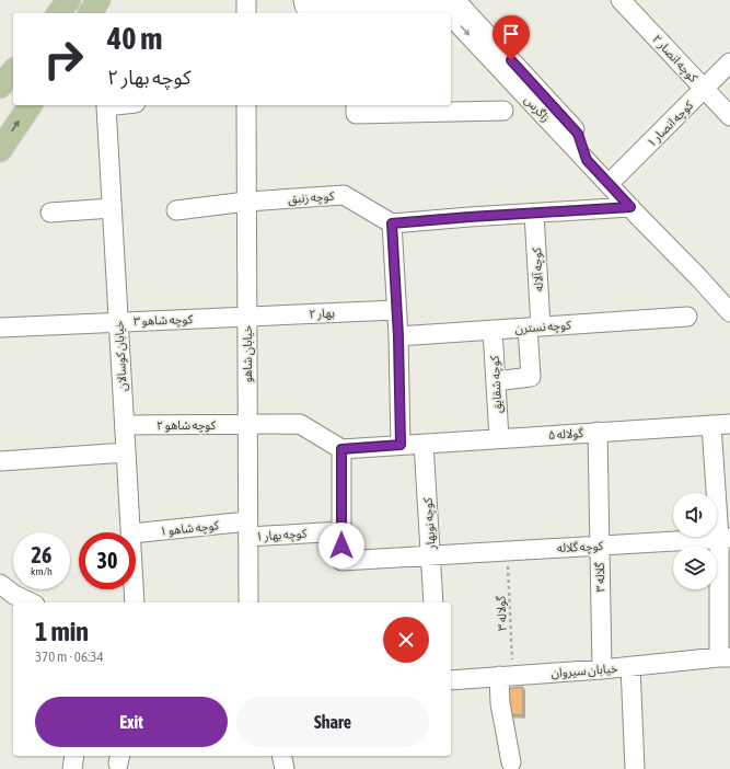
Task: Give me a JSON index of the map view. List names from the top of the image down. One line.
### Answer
{"streets":{"street":["کوچه انصار ۲","زاگرس","کوچه انصار ۱","کوچه زنبق","کوچه آلاله","بهار ۲","کوچه شاهو ۳","کوچه نسترن","خیابان شاهو","خیابان کوسالان","کوچه شقایق","کوچه شاهو ۲","گولاله ۵","کوچه نوبهار","کوچه شاهو ۱","کوچه بهار ۱","کوچه گلاله","گلاله ۳","خیابان سیروان"],"path":["گولاله ۳"]},"crossings":[["کوچه انصار ۲","کوچه انصار ۱"],["زاگرس","کوچه انصار ۱"],["کوچه زنبق","خیابان شاهو"],["کوچه آلاله","کوچه نسترن"],["کوچه آلاله","کوچه شقایق"],["بهار ۲","کوچه شاهو ۳"],["بهار ۲","خیابان شاهو"],["کوچه شاهو ۳","خیابان شاهو"],["کوچه شاهو ۳","خیابان کوسالان"],["کوچه نسترن","کوچه شقایق"],["خیابان شاهو","کوچه شاهو ۲"],["خیابان شاهو","کوچه شاهو ۱"],["خیابان شاهو","کوچه بهار ۱"],["خیابان کوسالان","کوچه شاهو ۲"],["کوچه شقایق","گولاله ۵"],["کوچه شاهو ۲","گولاله ۵"],["گولاله ۵","کوچه نوبهار"],["گولاله ۵","گلاله ۳"],["کوچه نوبهار","کوچه گلاله"],["کوچه شاهو ۱","کوچه بهار ۱"],["کوچه گلاله","گلاله ۳"],["کوچه گلاله","گولاله ۳"],["گلاله ۳","خیابان سیروان"],["گولاله ۳","خیابان سیروان"]],"page":{"turn":["40 m","کوچه بهار ۲"],"speed":"26 km/h","limit":"30","heading":["1 min","370 m · 06:34"],"buttons":["Exit","Share"]}}
